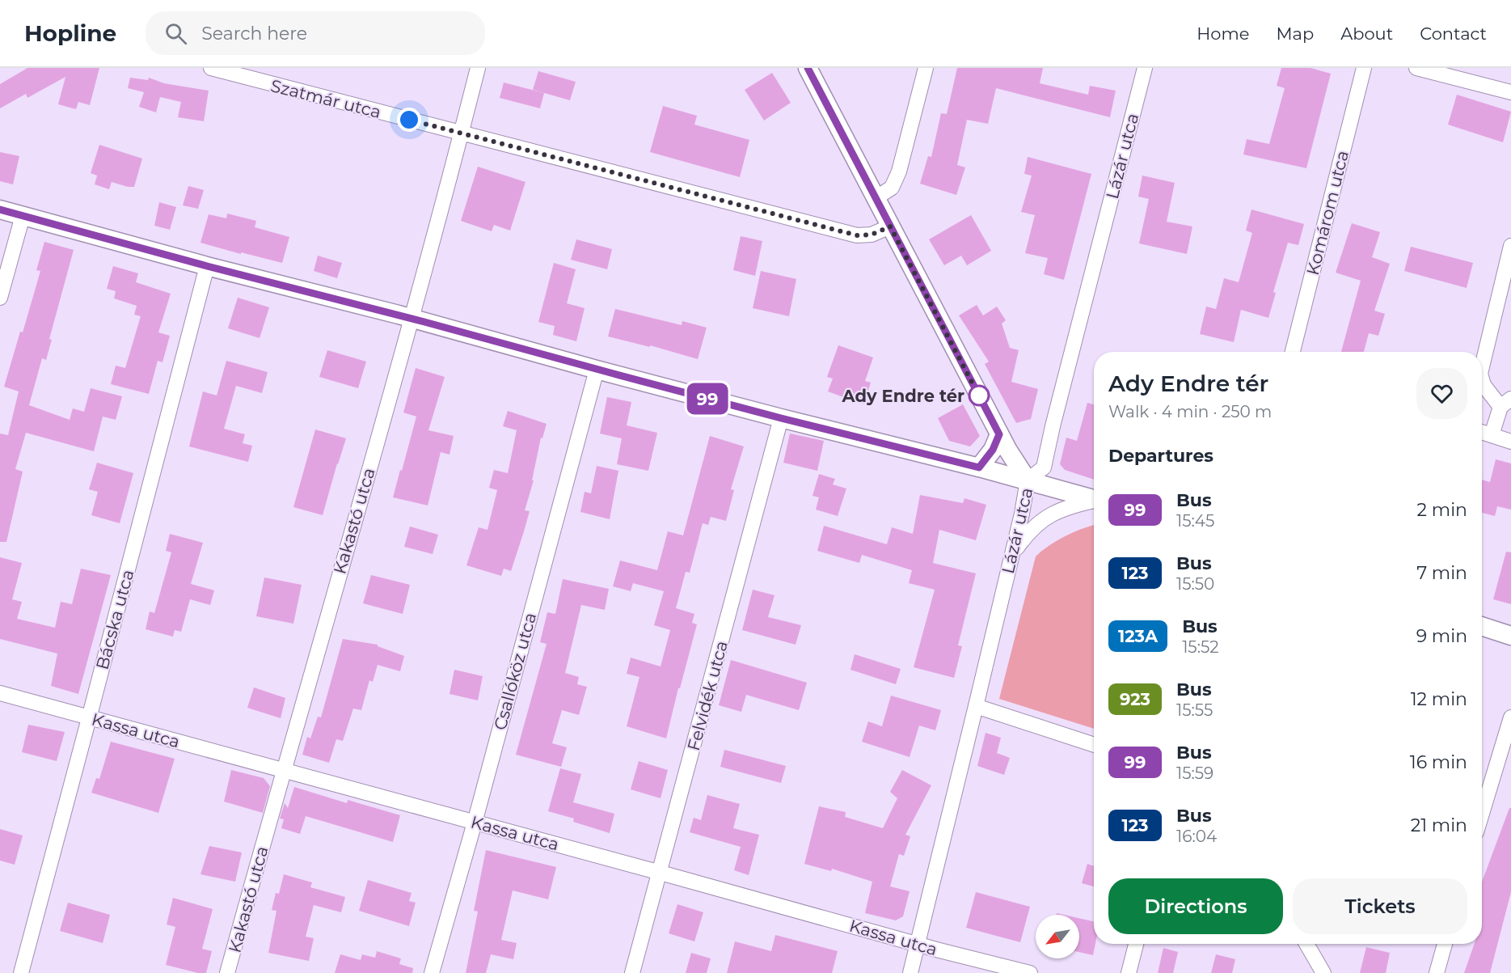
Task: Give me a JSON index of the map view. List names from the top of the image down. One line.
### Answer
{"streets":{"street":["Szatmár utca","Lázár utca","Komárom utca","Kakastó utca","Bácska utca","Csallóköz utca","Felvidék utca","Kassa utca"]},"crossings":[["Szatmár utca","Kakastó utca"],["Lázár utca","Kassa utca"],["Kakastó utca","Kassa utca"],["Bácska utca","Kassa utca"],["Csallóköz utca","Kassa utca"],["Felvidék utca","Kassa utca"]],"places":["Ady Endre tér"],"lines":["bus line 99"],"north":"bottom left","page":{"header":"Hopline","search":"Search here","nav":["Home","Map","About","Contact"],"on_map":"99","heading":[["Ady Endre tér","Walk · 4 min · 250 m"],"Departures"],"list":[{"mark":"99","name":"Bus","note":"15:45","value":"2 min"},{"mark":"123","name":"Bus","note":"15:50","value":"7 min"},{"mark":"123A","name":"Bus","note":"15:52","value":"9 min"},{"mark":"923","name":"Bus","note":"15:55","value":"12 min"},{"mark":"99","name":"Bus","note":"15:59","value":"16 min"},{"mark":"123","name":"Bus","note":"16:04","value":"21 min"}],"buttons":["Directions","Tickets"]}}
